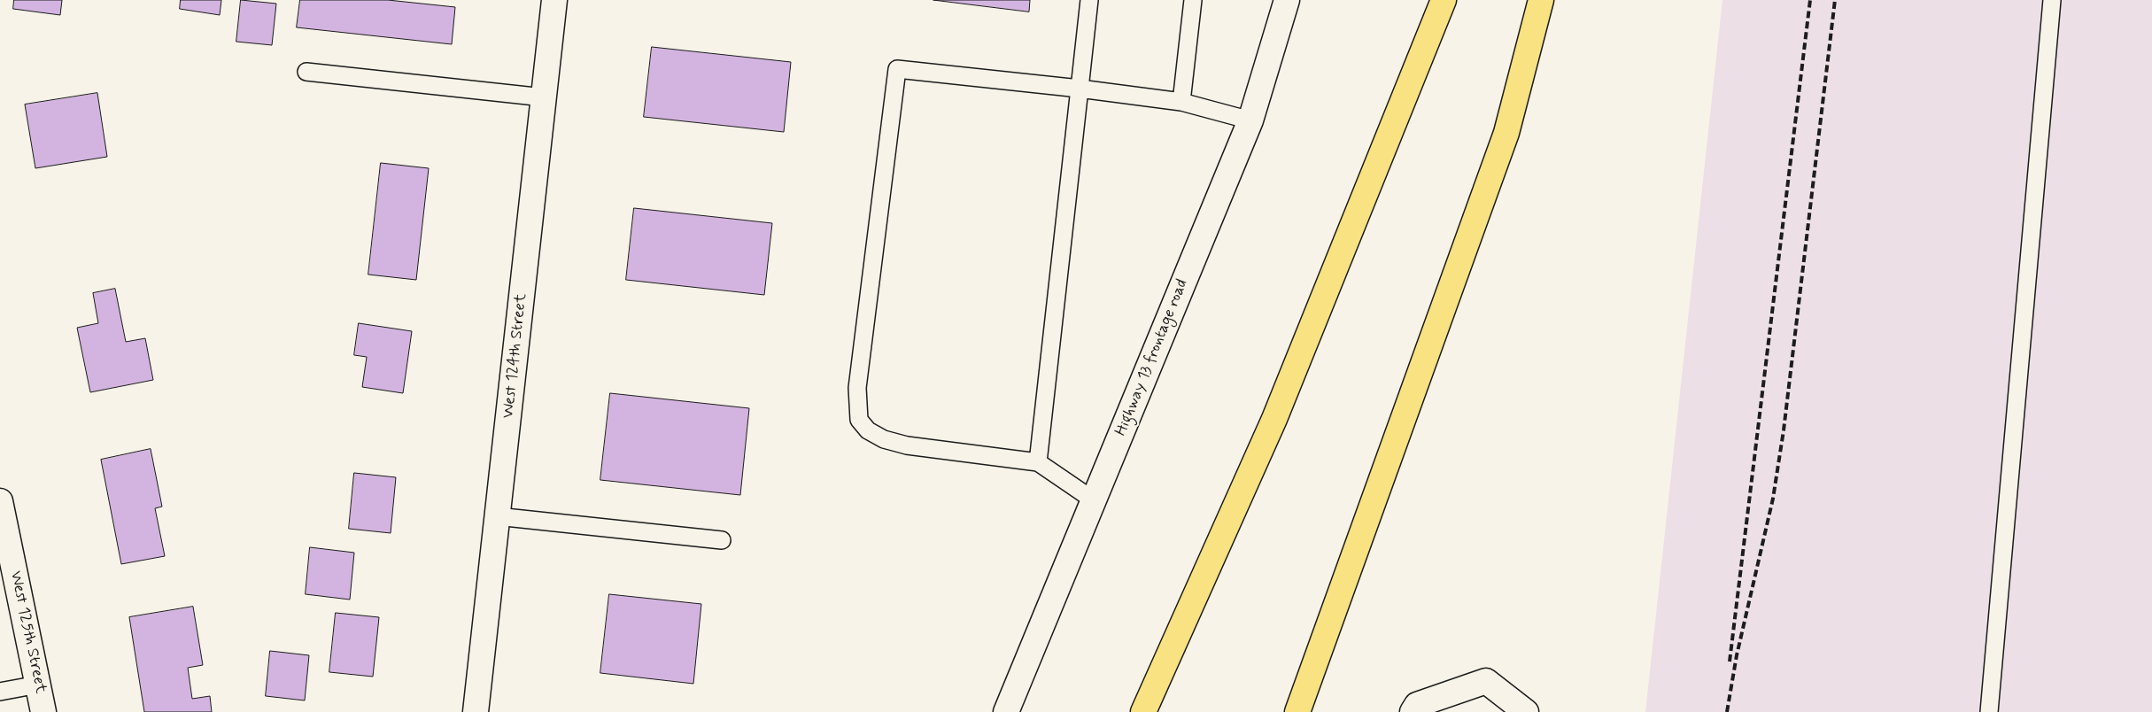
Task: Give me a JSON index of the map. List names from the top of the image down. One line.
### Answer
{"streets":{"street":["West 124th Street","Highway 13 frontage road","West 125th Street"]}}
